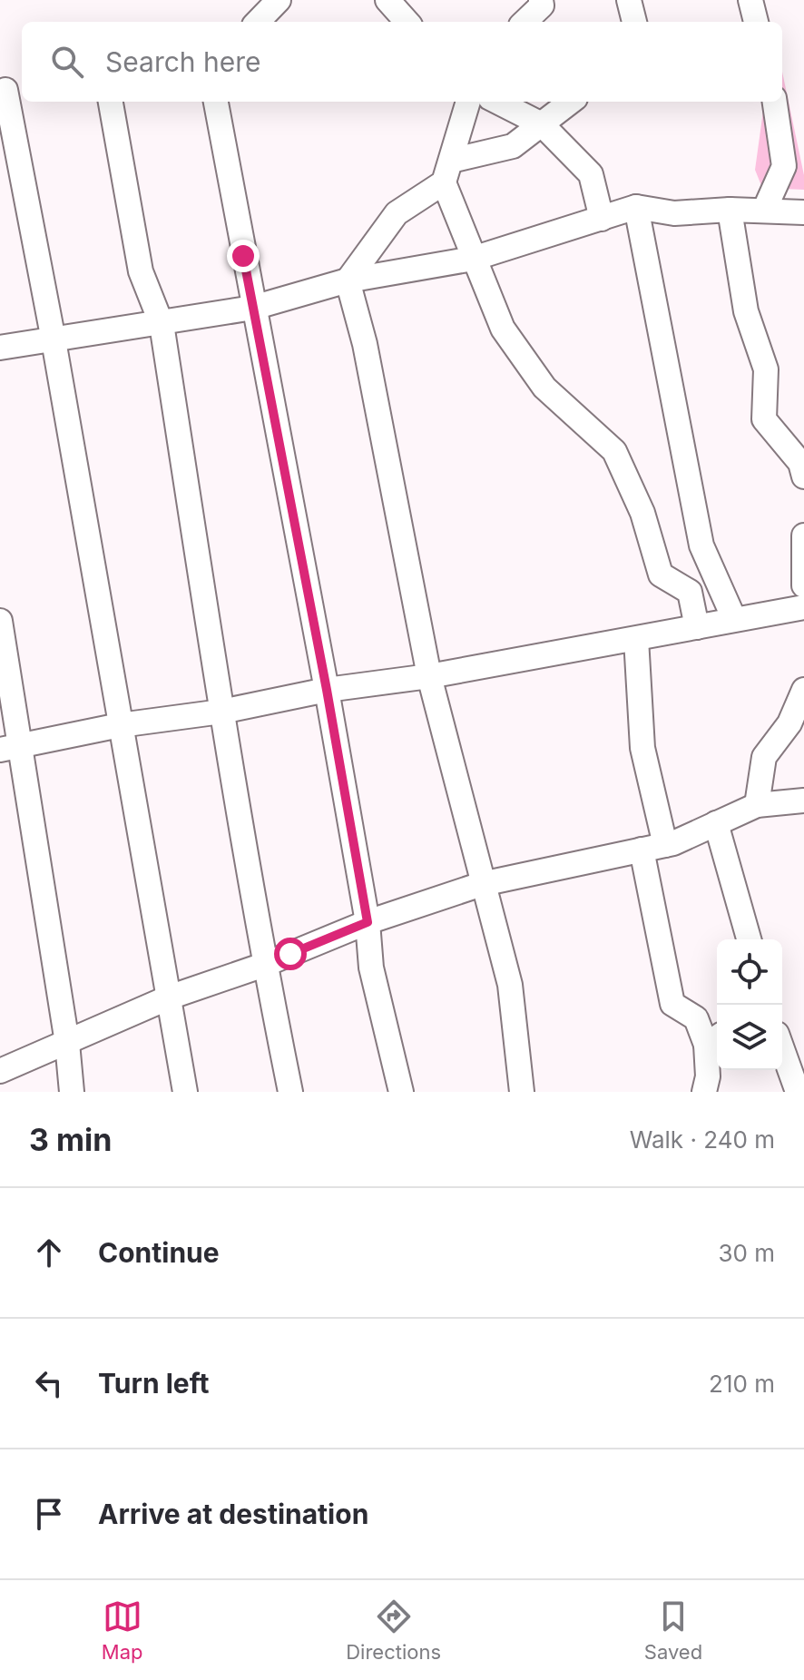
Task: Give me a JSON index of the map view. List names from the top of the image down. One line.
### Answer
{"page":{"search":"Search here","heading":["3 min","Walk · 240 m"],"list":[["Continue","30 m"],["Turn left","210 m"],"Arrive at destination"],"nav":["Map","Directions","Saved"]}}
